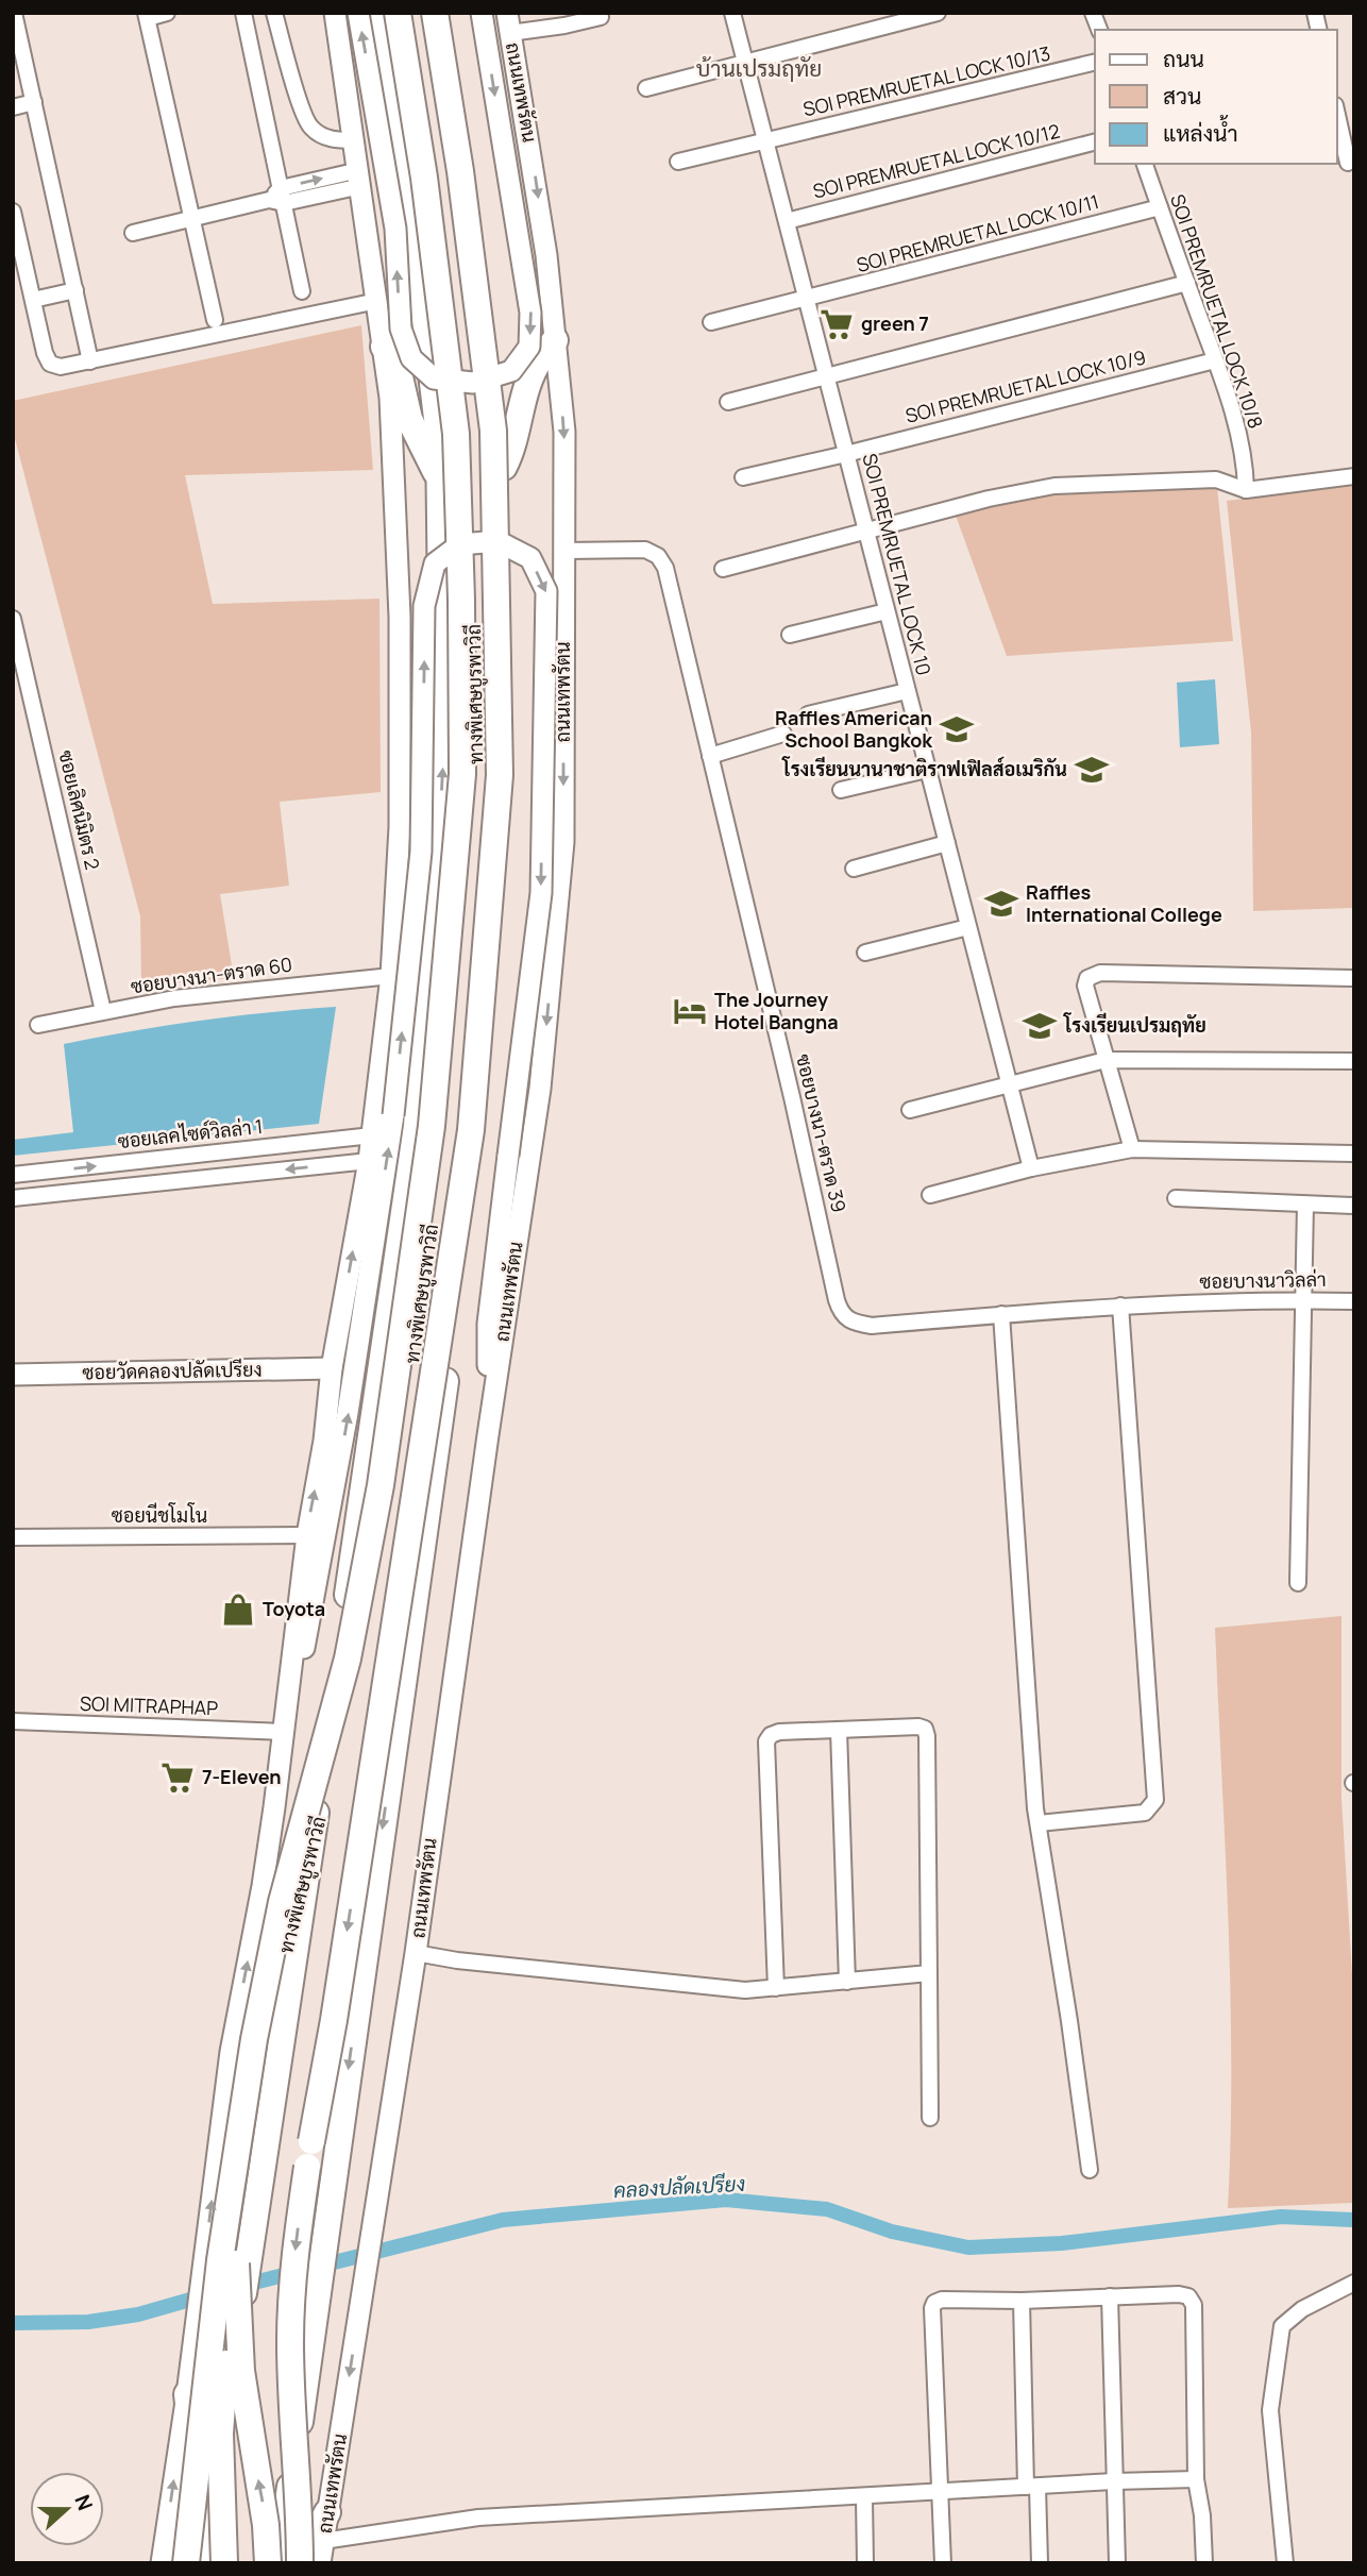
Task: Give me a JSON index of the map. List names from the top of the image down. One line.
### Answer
{"streets":{"highway":["ทางพิเศษบูรพาวิถี"],"main road":["ถนนเทพรัตน","ซอยวัดคลองปลัดเปรียง"],"street":["SOI PREMRUETAL LOCK 10/13","SOI PREMRUETAL LOCK 10/12","SOI PREMRUETAL LOCK 10/11","SOI PREMRUETAL LOCK 10/8","SOI PREMRUETAL LOCK 10/9","SOI PREMRUETAL LOCK 10","ซอยเลิศนิมิตร 2","ซอยบางนา-ตราด 60","ซอยบางนา-ตราด 39","ซอยเลคไซด์วิลล่า 1","ซอยบางนาวิลล่า","ซอยนีชโมโน","SOI MITRAPHAP"]},"crossings":[["SOI PREMRUETAL LOCK 10/13","SOI PREMRUETAL LOCK 10"],["ถนนเทพรัตน","ซอยบางนา-ตราด 39"],["SOI PREMRUETAL LOCK 10/12","SOI PREMRUETAL LOCK 10"],["SOI PREMRUETAL LOCK 10/11","SOI PREMRUETAL LOCK 10/8"],["SOI PREMRUETAL LOCK 10/11","SOI PREMRUETAL LOCK 10"],["SOI PREMRUETAL LOCK 10/8","SOI PREMRUETAL LOCK 10/9"],["SOI PREMRUETAL LOCK 10/9","SOI PREMRUETAL LOCK 10"],["ซอยเลิศนิมิตร 2","ซอยบางนา-ตราด 60"],["ซอยบางนา-ตราด 39","ซอยบางนาวิลล่า"]],"districts":["บ้านเปรมฤทัย"],"water":["คลองปลัดเปรียง"],"places":{"supermarket":["green 7","7-Eleven"],"school or university":["Raffles American School Bangkok","โรงเรียนนานาชาติราฟเฟิลส์อเมริกัน","Raffles International College","โรงเรียนเปรมฤทัย"],"hotel":["The Journey Hotel Bangna"],"shop":["Toyota"]},"legend":["ถนน","สวน","แหล่งน้ำ"],"north":"right"}
